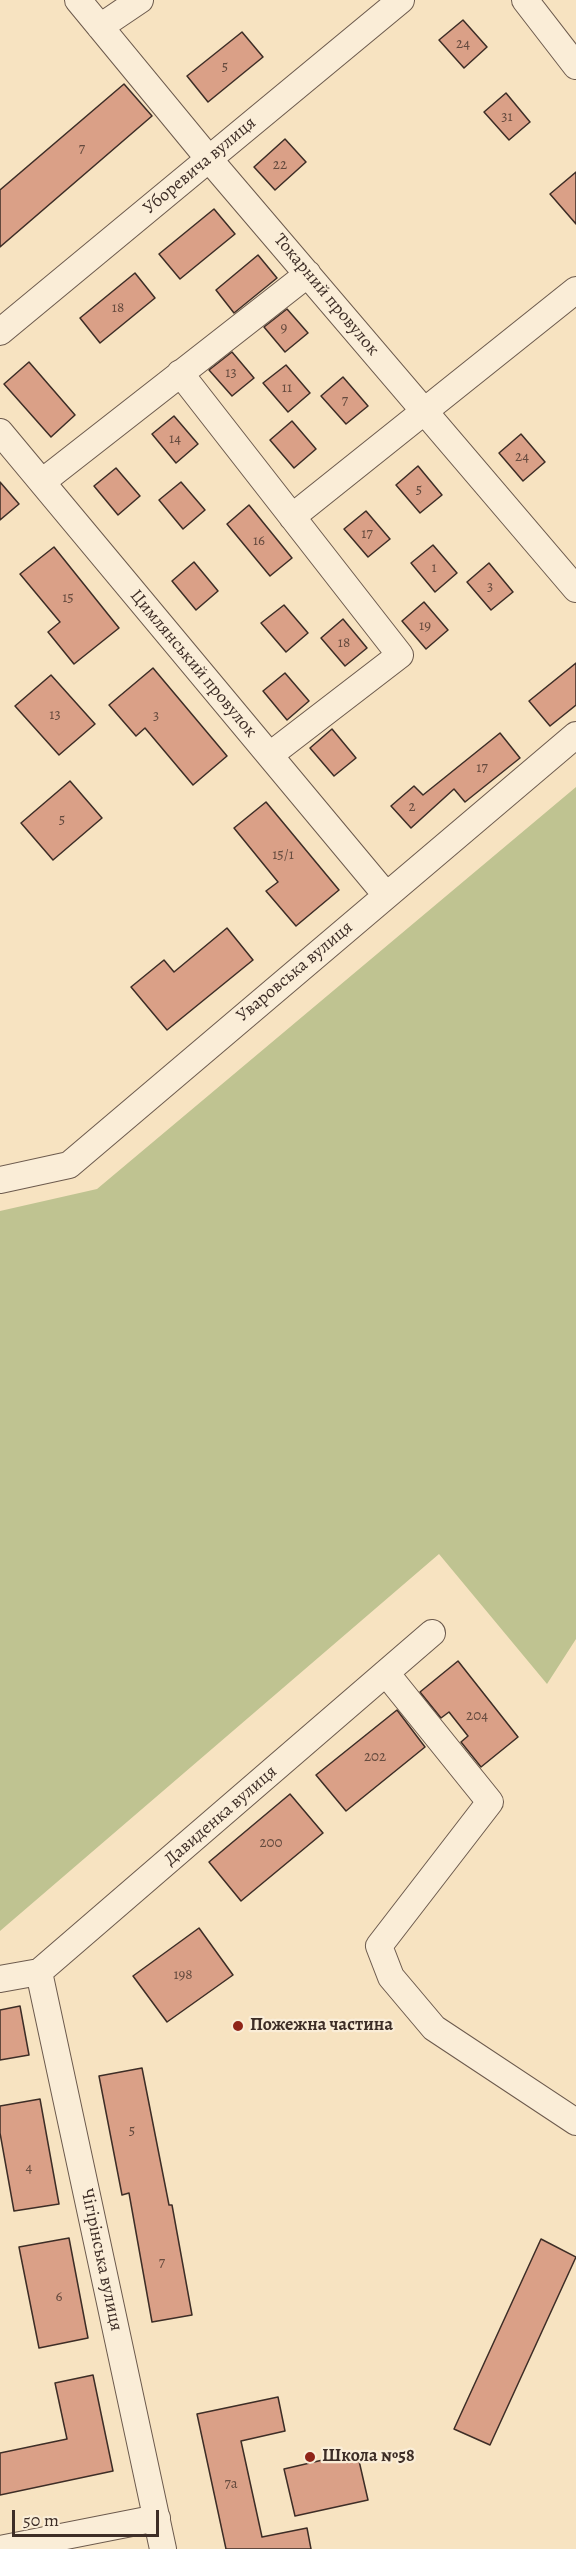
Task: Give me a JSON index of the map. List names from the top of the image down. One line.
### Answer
{"streets":{"street":["Уборевича вулиця","Токарний провулок","Цимлянський провулок","Уваровська вулиця","Давиденка вулиця","Чiгiрiнська вулиця"]},"crossings":[["Уборевича вулиця","Токарний провулок"],["Цимлянський провулок","Уваровська вулиця"],["Давиденка вулиця","Чiгiрiнська вулиця"]],"places":["Пожежна частина","Школа №58"],"house_numbers":["24","5","31","7","22","18","9","13","11","7","14","24","5","17","16","1","3","15","19","18","13","3","17","2","5","15/1","204","202","200","198","5","4","7","6","7а"],"scale_bar":"50 m"}
